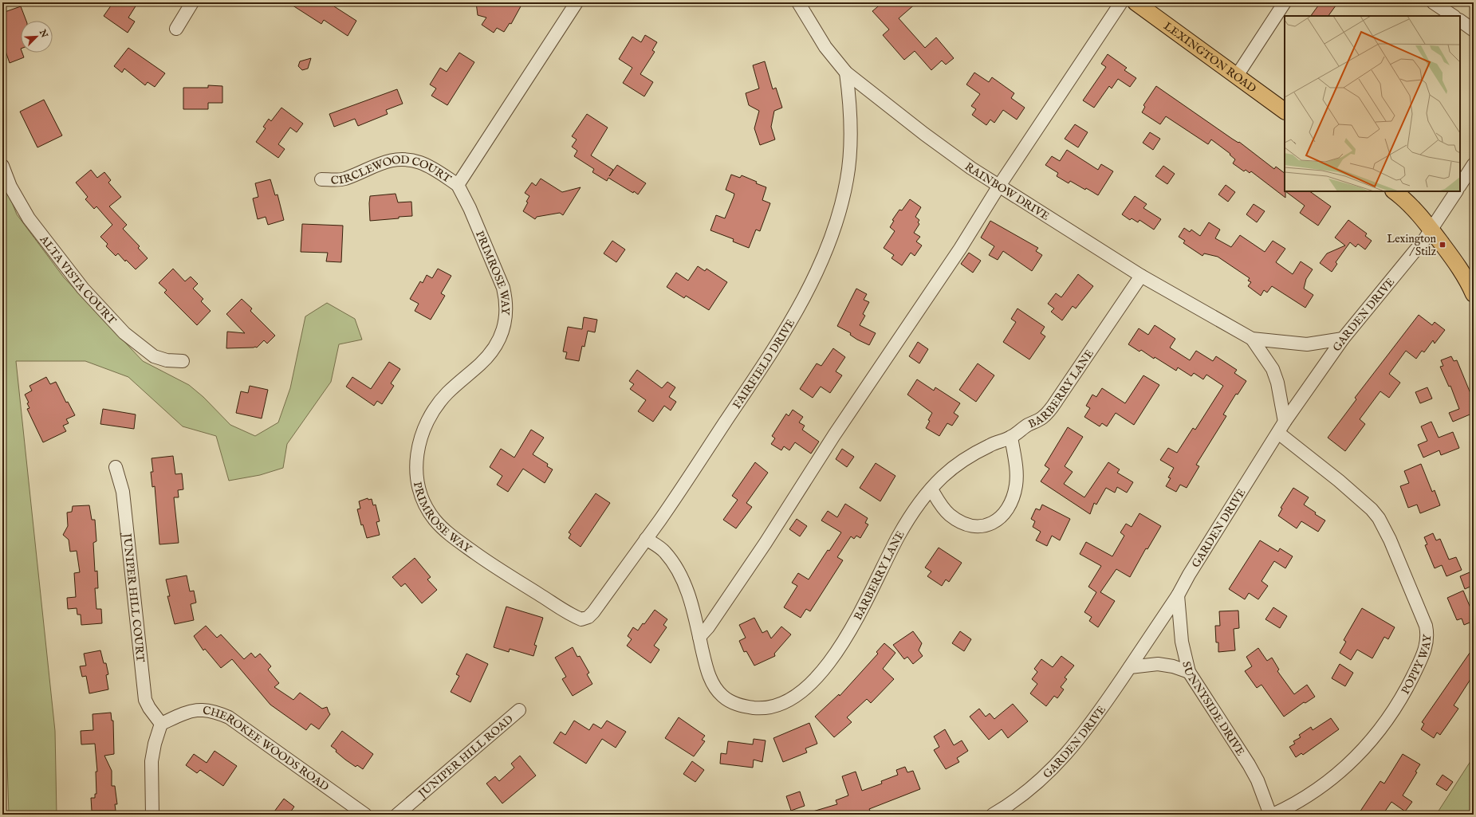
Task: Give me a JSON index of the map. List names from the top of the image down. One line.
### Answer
{"streets":{"main road":["LEXINGTON ROAD"],"street":["CIRCLEWOOD COURT","RAINBOW DRIVE","PRIMROSE WAY","ALTA VISTA COURT","GARDEN DRIVE","FAIRFIELD DRIVE","BARBERRY LANE","JUNIPER HILL COURT","POPPY WAY","SUNNYSIDE DRIVE","CHEROKEE WOODS ROAD","JUNIPER HILL ROAD"]},"crossings":[["CIRCLEWOOD COURT","PRIMROSE WAY"],["RAINBOW DRIVE","GARDEN DRIVE"],["RAINBOW DRIVE","FAIRFIELD DRIVE"],["RAINBOW DRIVE","BARBERRY LANE"],["PRIMROSE WAY","FAIRFIELD DRIVE"],["GARDEN DRIVE","POPPY WAY"],["GARDEN DRIVE","SUNNYSIDE DRIVE"],["FAIRFIELD DRIVE","BARBERRY LANE"],["JUNIPER HILL COURT","CHEROKEE WOODS ROAD"]],"places":{"transit":["Lexington / Stilz"]},"north":"top right"}
